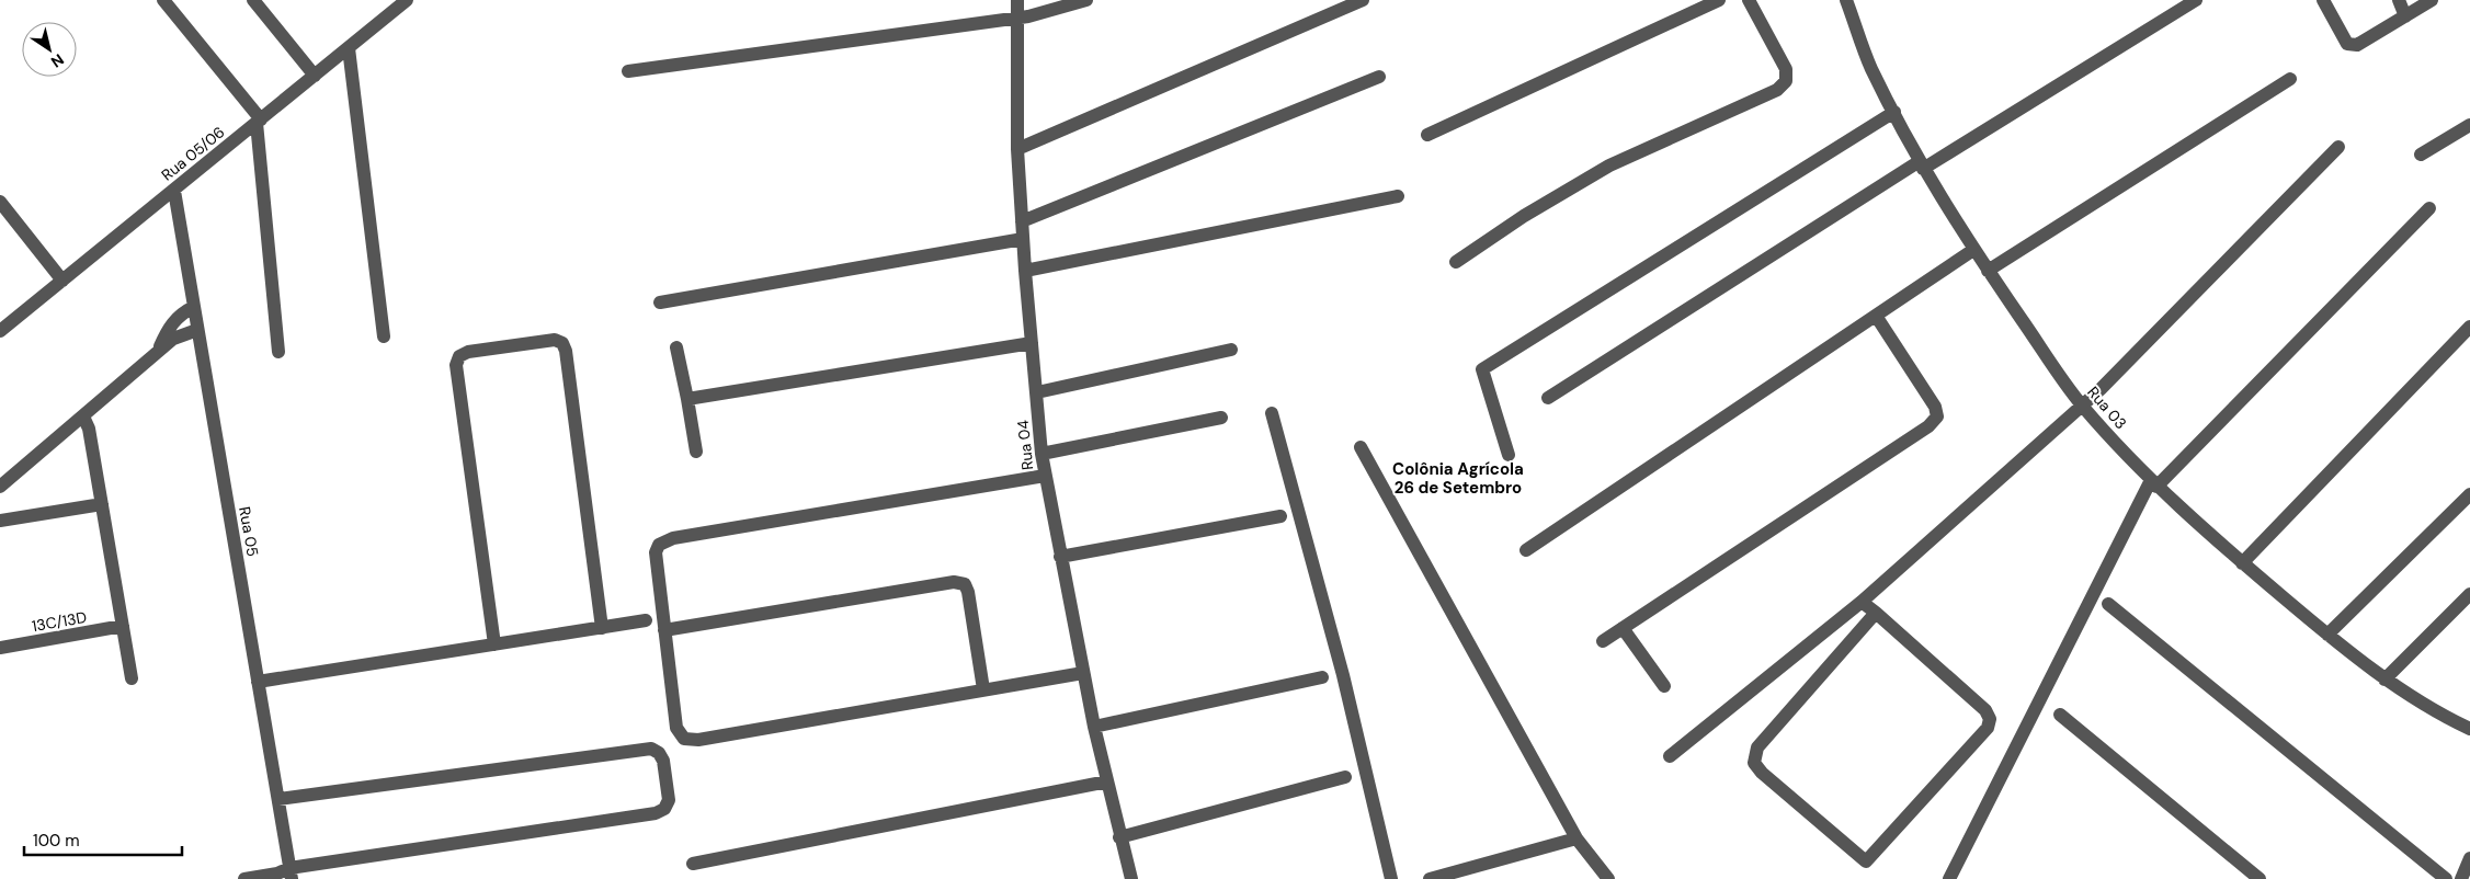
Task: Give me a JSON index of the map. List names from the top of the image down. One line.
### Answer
{"streets":{"street":["Rua 05/06","Rua 03","Rua 04","Rua 05","13C/13D"]},"crossings":[["Rua 05/06","Rua 05"]],"districts":["Colônia Agrícola 26 de Setembro"],"scale_bar":"100 m","north":"bottom right"}
